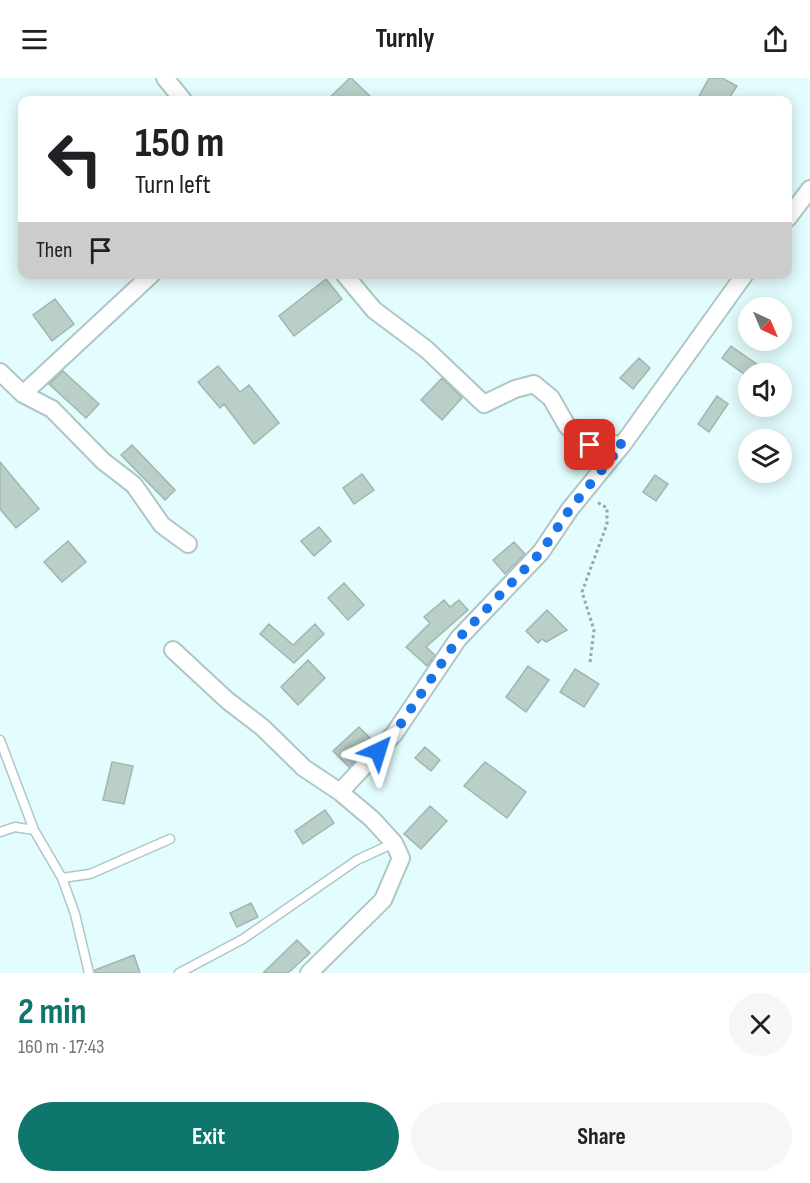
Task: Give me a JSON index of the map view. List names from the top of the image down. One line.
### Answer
{"north":"bottom right","page":{"header":"Turnly","turn":["150 m","Turn left"],"then":"Then","heading":["2 min","160 m · 17:43"],"buttons":["Exit","Share"]}}
